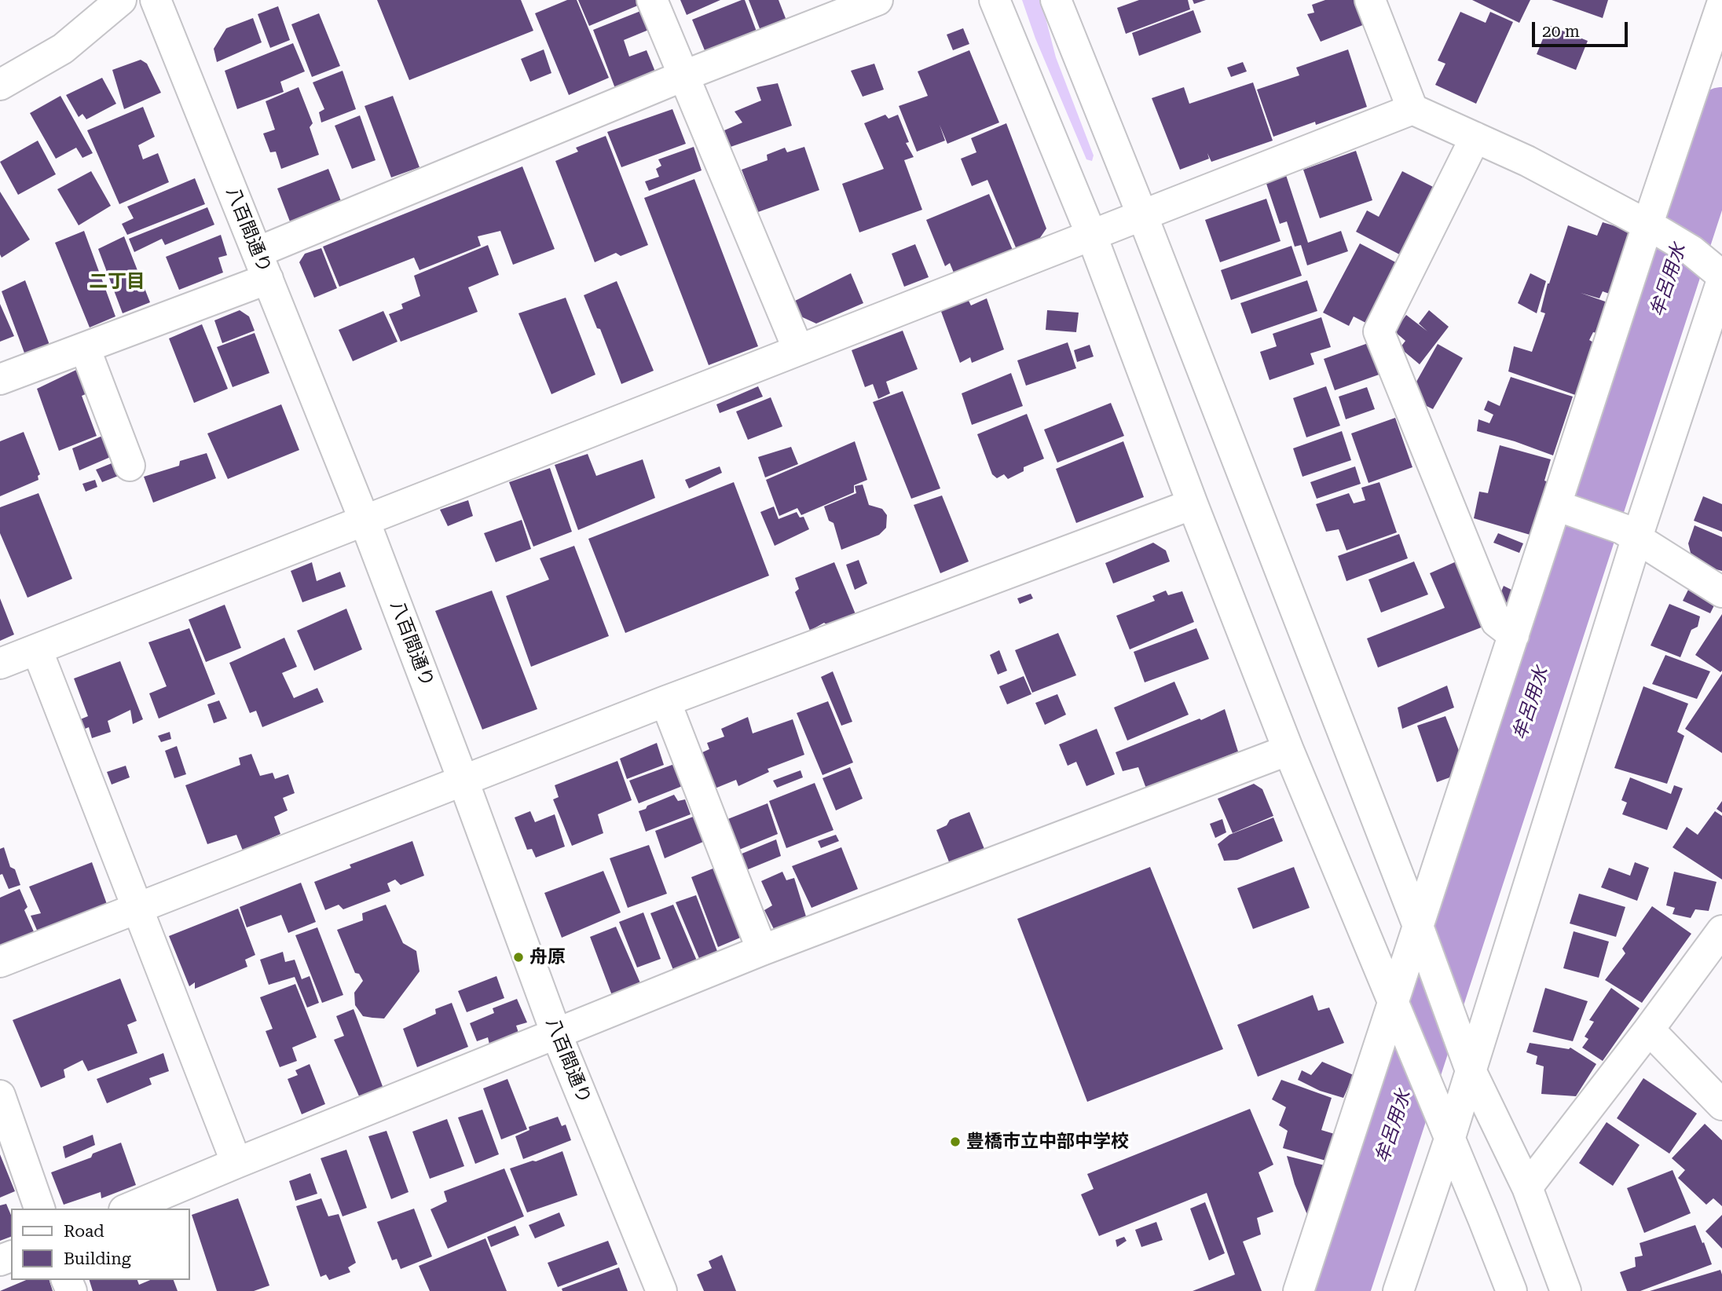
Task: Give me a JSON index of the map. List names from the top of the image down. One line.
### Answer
{"streets":{"street":["八百間通り"]},"districts":["二丁目"],"water":["牟呂用水"],"places":["舟原","豊橋市立中部中学校"],"legend":["Road","Building"],"scale_bar":"20 m"}
